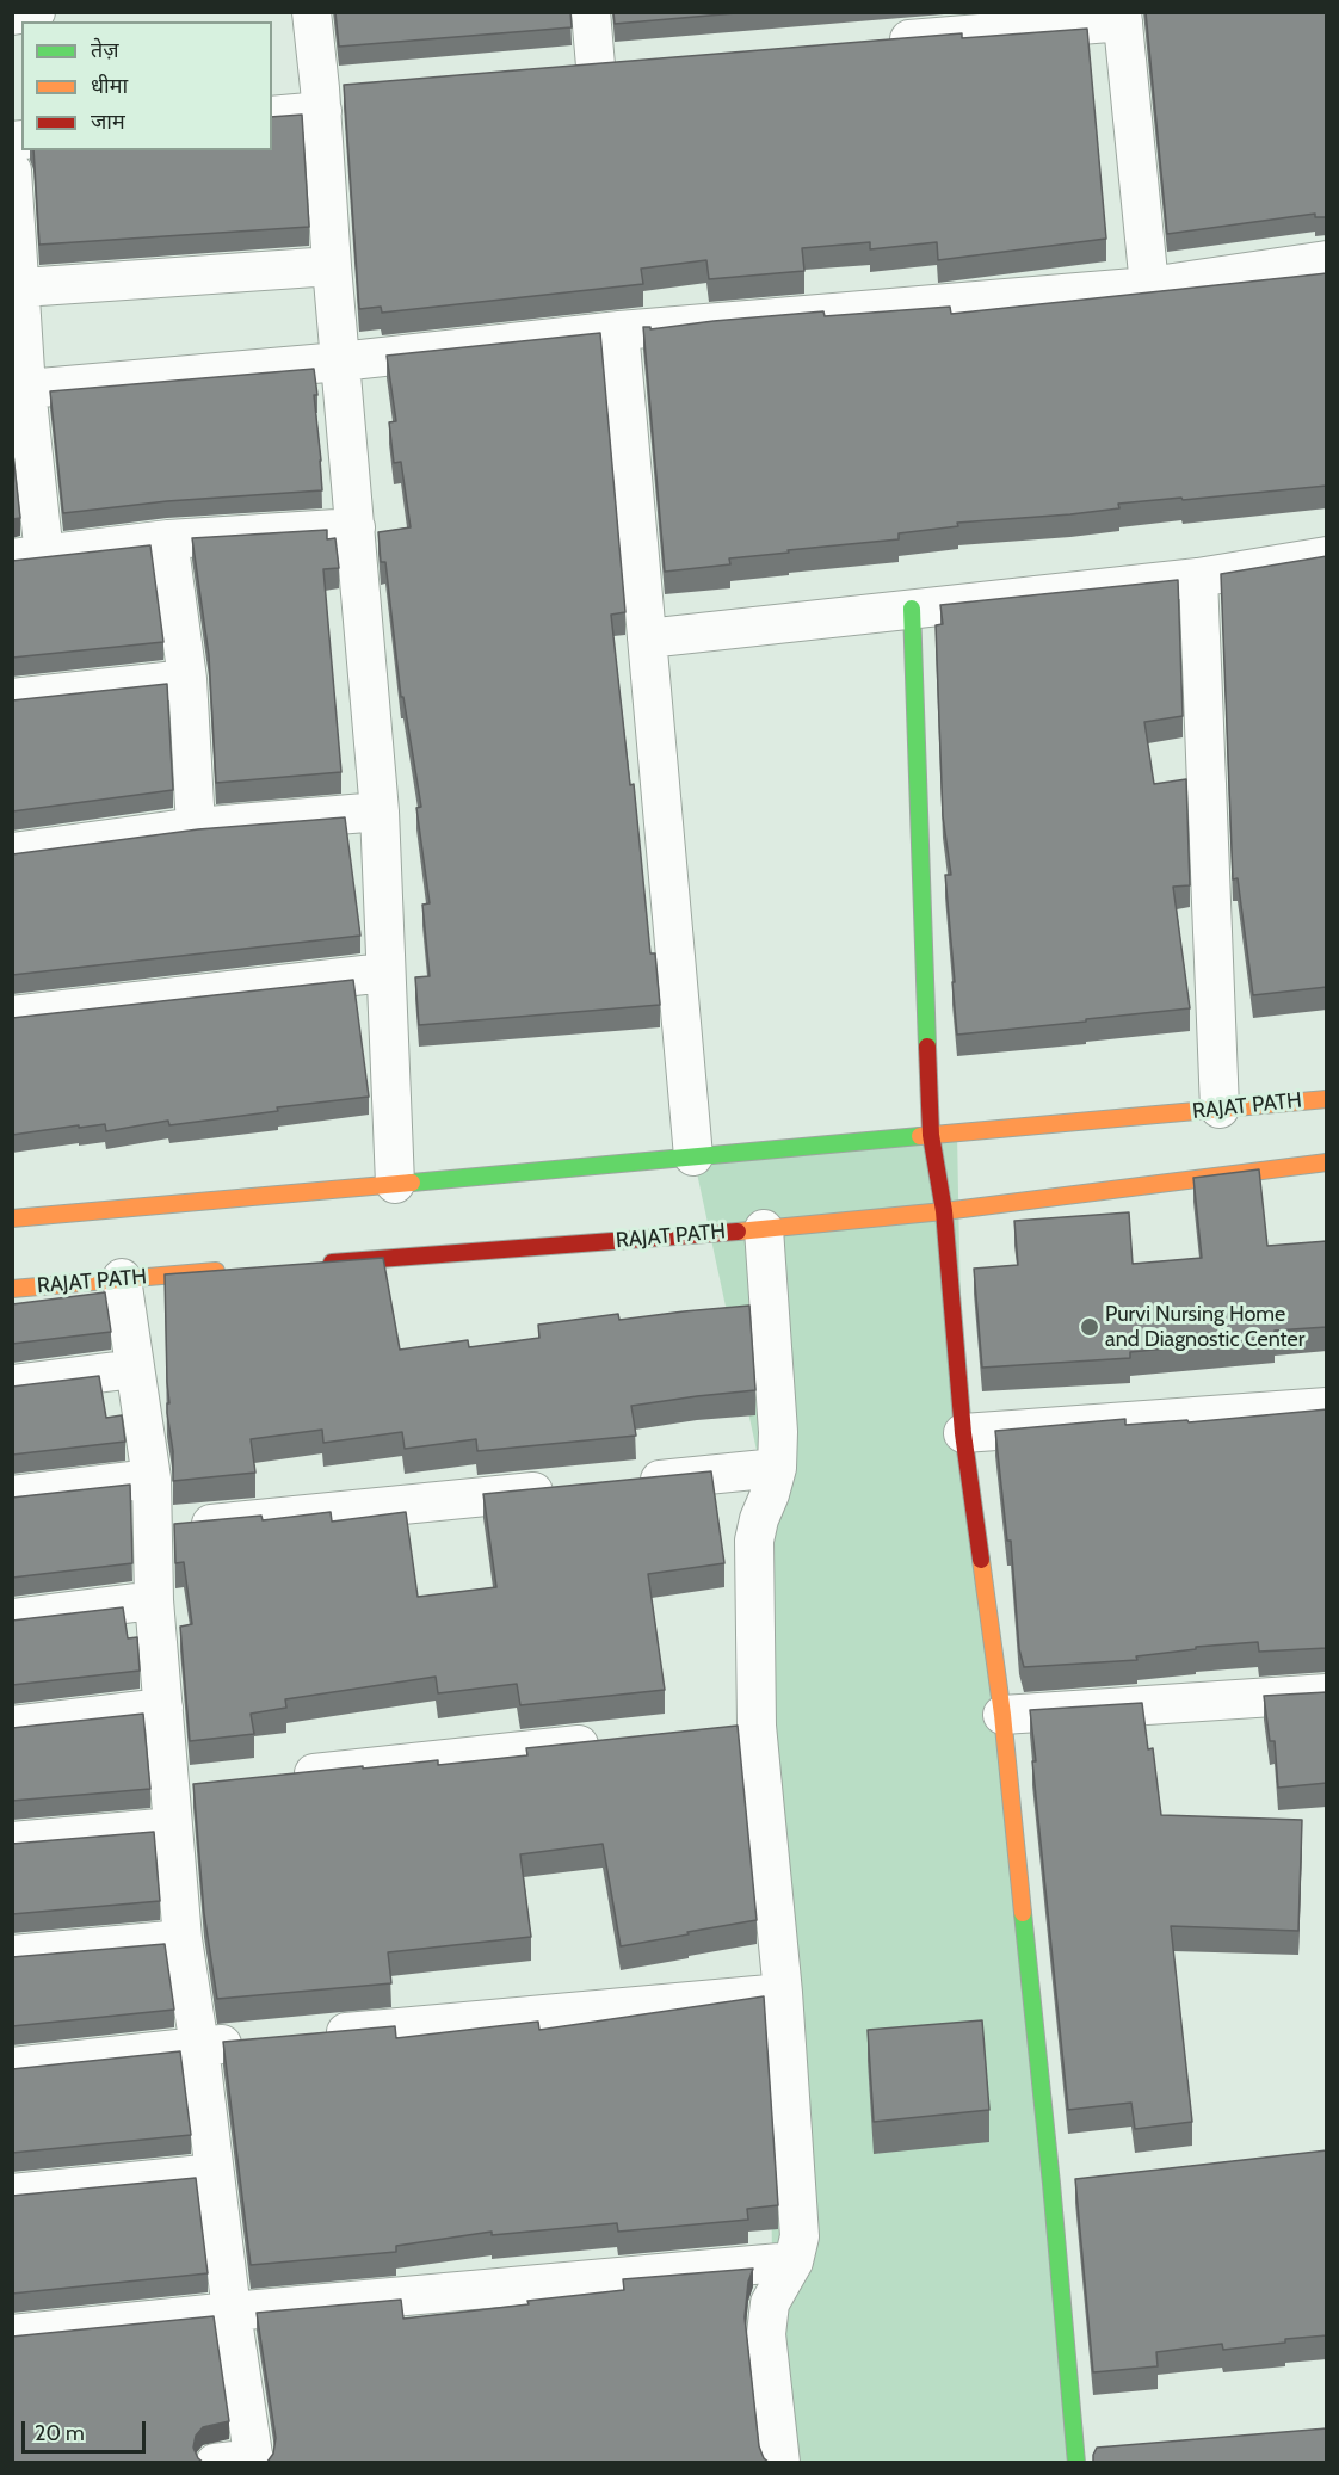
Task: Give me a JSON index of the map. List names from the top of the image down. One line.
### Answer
{"streets":{"street":["RAJAT PATH"]},"places":["Purvi Nursing Home and Diagnostic Center"],"legend":["तेज़","धीमा","जाम"],"scale_bar":"20 m"}
